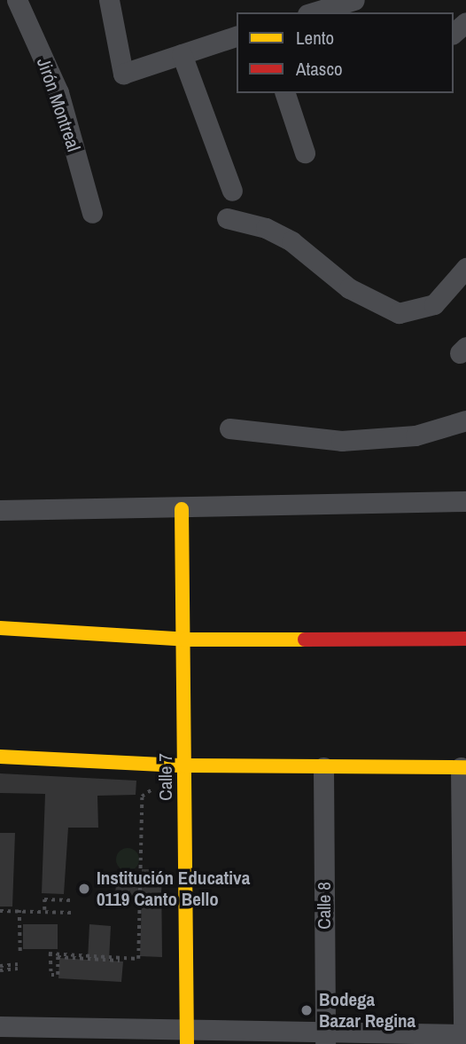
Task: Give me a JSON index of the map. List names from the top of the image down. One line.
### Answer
{"streets":{"street":["Jirón Montreal","Calle 7","Calle 8"]},"places":["Institución Educativa 0119 Canto Bello","Bodega Bazar Regina"],"legend":["Lento","Atasco"]}
